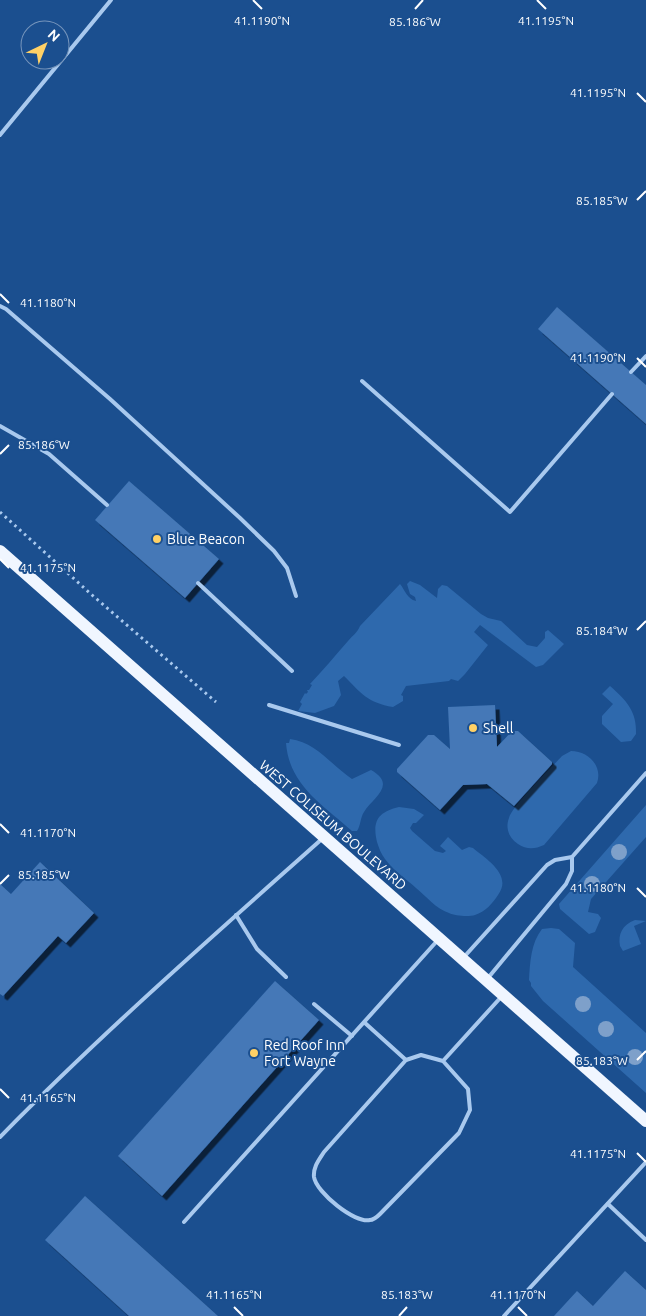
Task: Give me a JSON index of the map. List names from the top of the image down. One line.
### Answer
{"streets":{"main road":["WEST COLISEUM BOULEVARD"]},"places":["Blue Beacon","Shell","Red Roof Inn Fort Wayne"],"north":"top right","coordinates":["41.1190°N","41.1195°N","85.186°W","85.185°W","41.1180°N","41.1175°N","85.184°W","41.1170°N","85.183°W","41.1165°N"]}
